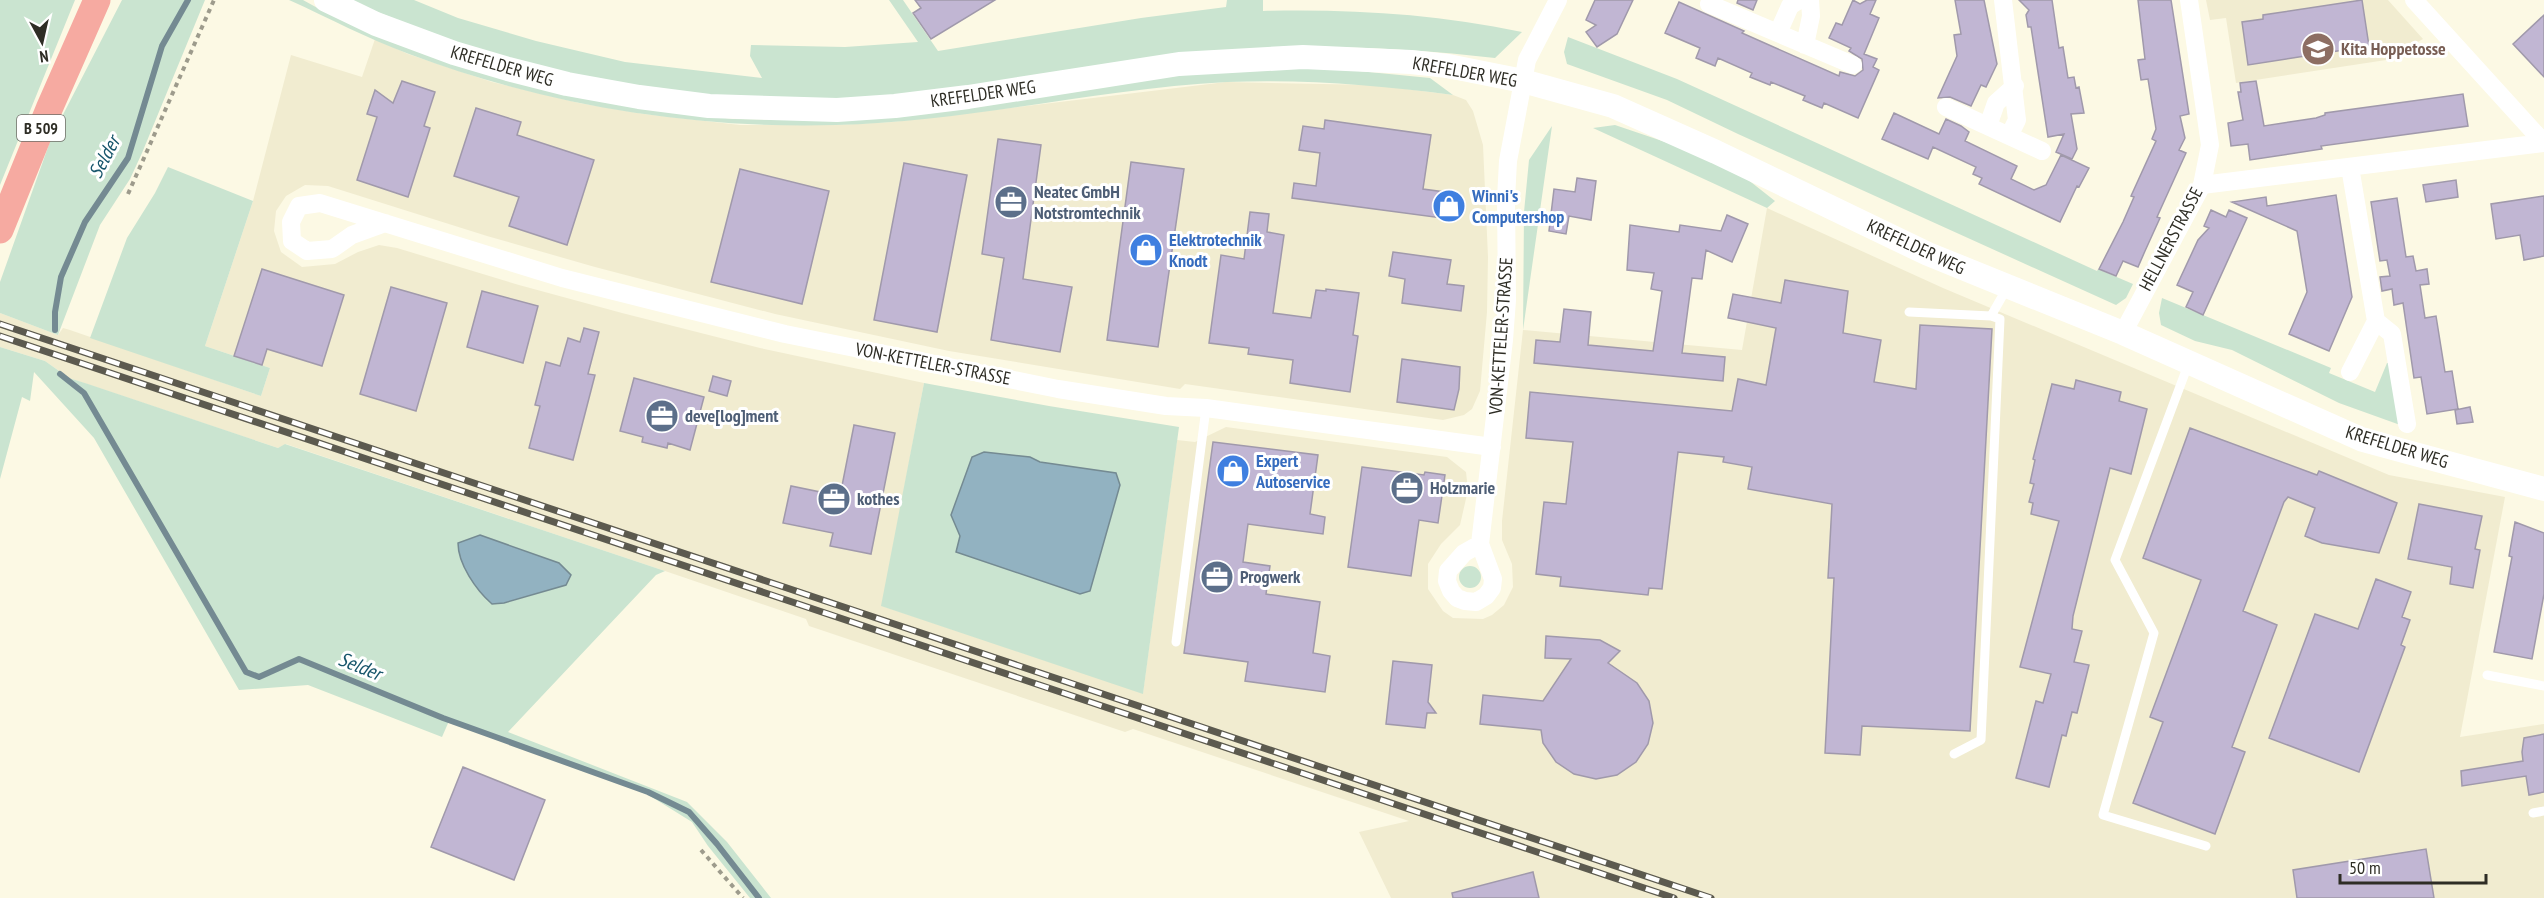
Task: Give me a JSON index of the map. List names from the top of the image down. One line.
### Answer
{"streets":{"main road":["B 509"],"street":["KREFELDER WEG","HELLNERSTRASSE","VON-KETTELER-STRASSE"]},"crossings":[["KREFELDER WEG","HELLNERSTRASSE"],["KREFELDER WEG","VON-KETTELER-STRASSE"]],"water":["Selder"],"places":{"school or university":["Kita Hoppetosse"],"office":["Neatec GmbH Notstromtechnik","deve[log]ment","Holzmarie","kothes","Progwerk"],"shop":["Winni's Computershop","Elektrotechnik Knodt","Expert Autoservice"]},"scale_bar":"50 m","north":"bottom"}
